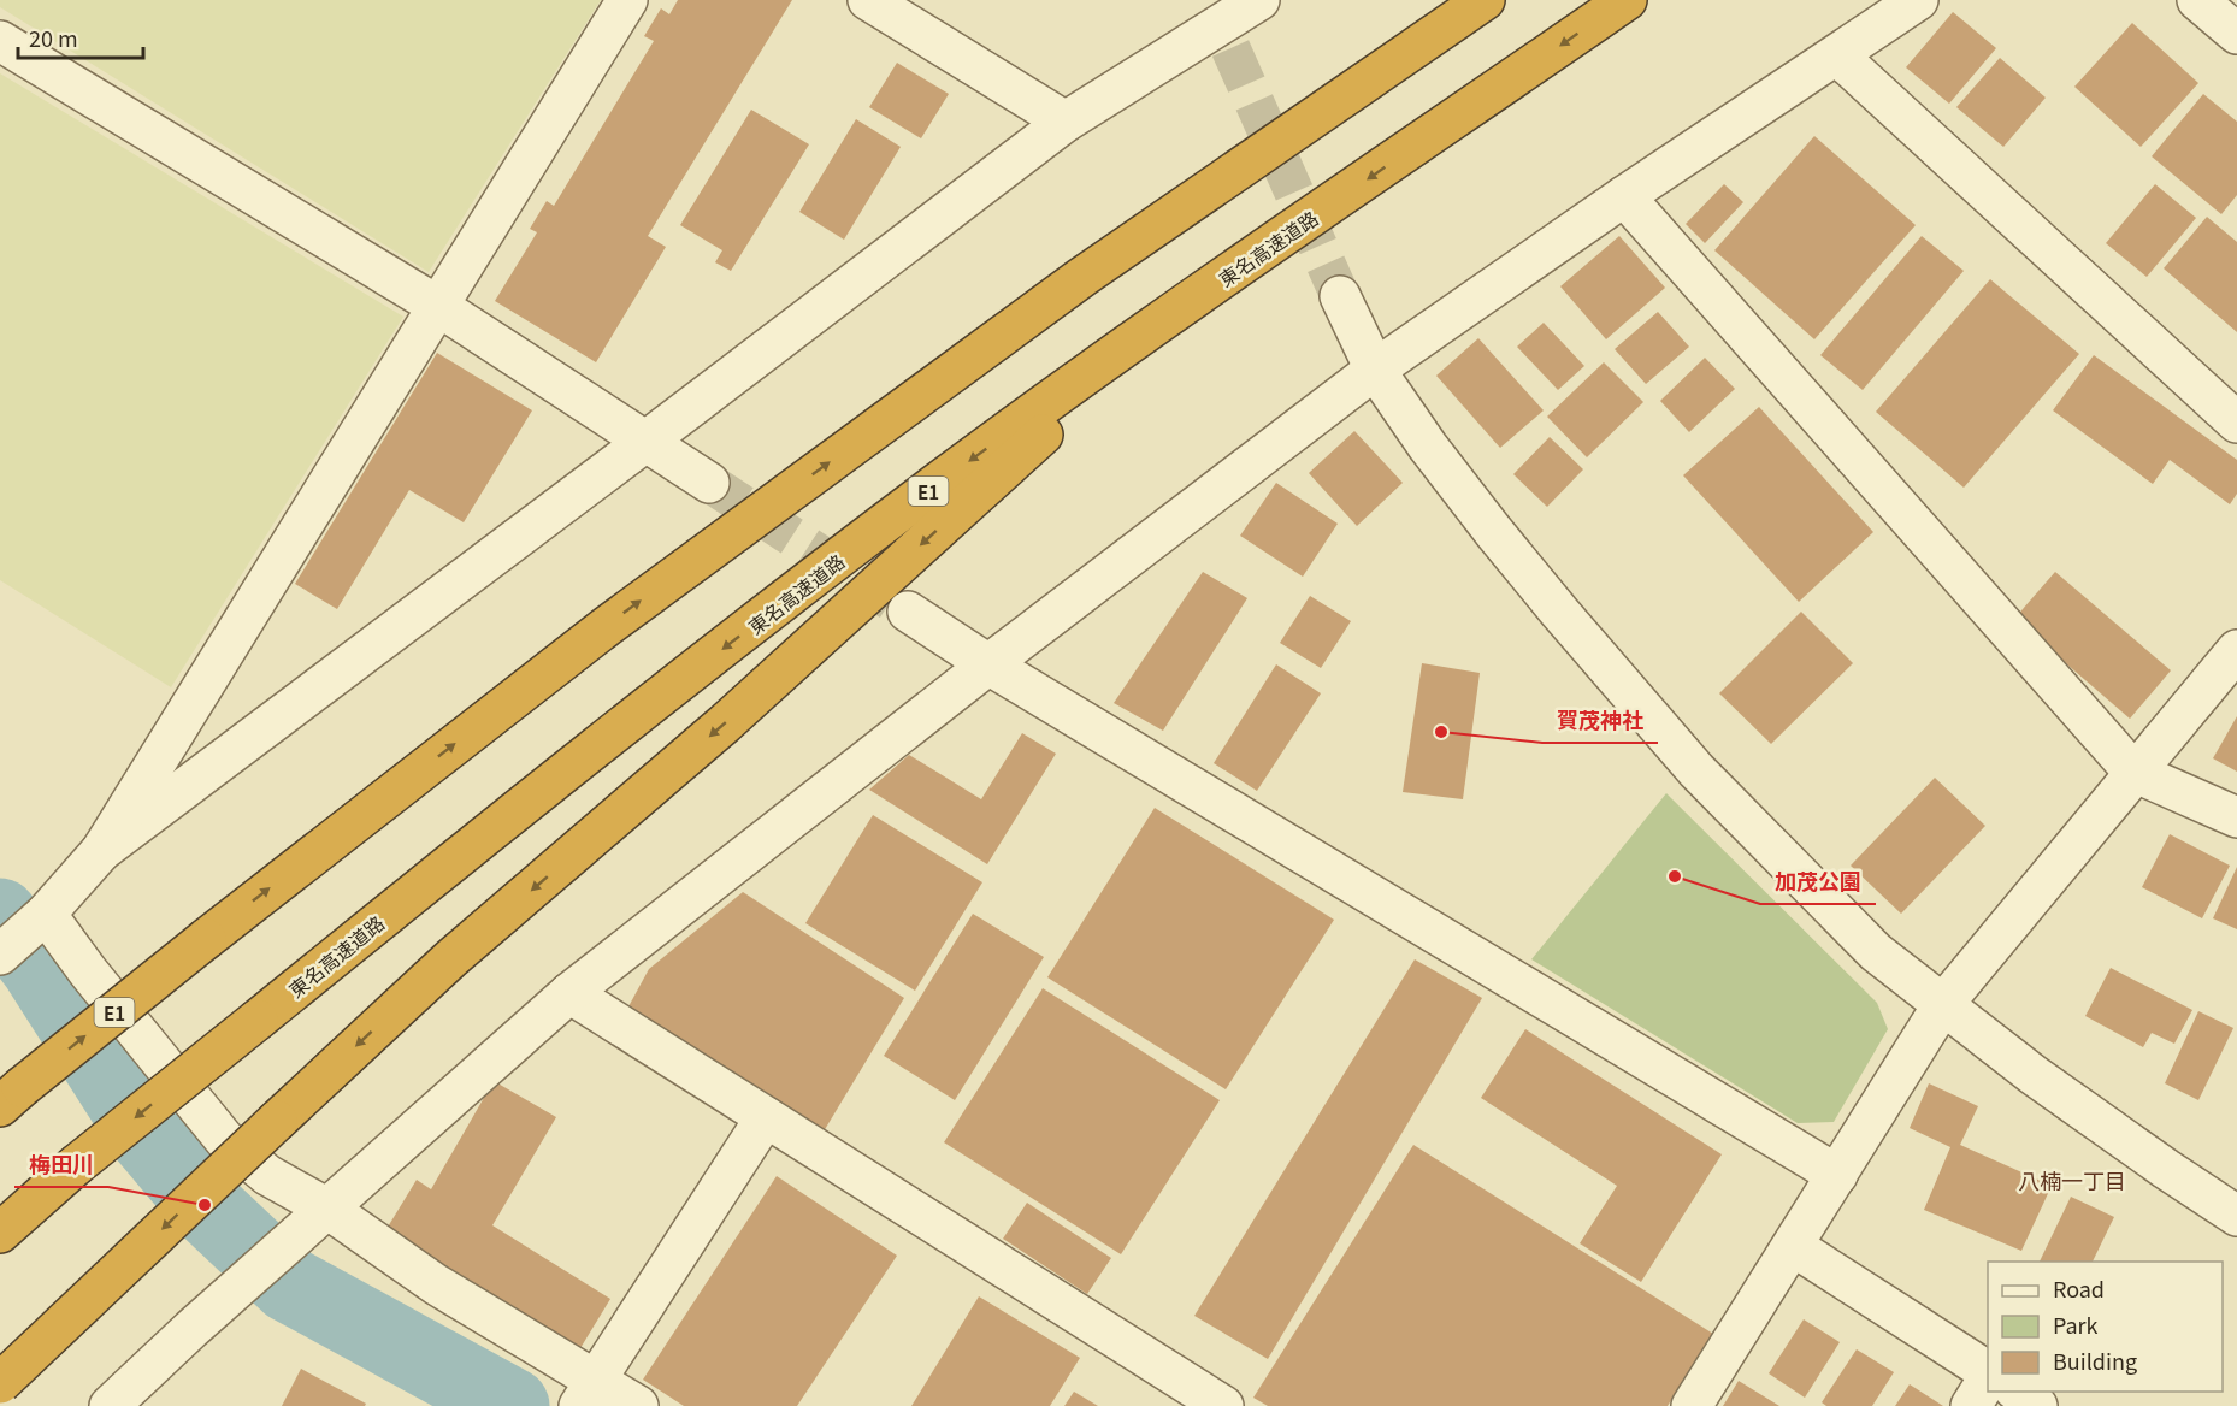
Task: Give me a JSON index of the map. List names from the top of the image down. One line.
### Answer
{"streets":{"highway":["東名高速道路","E1"]},"districts":["八楠一丁目"],"places":["賀茂神社","加茂公園","梅田川"],"legend":["Road","Park","Building"],"scale_bar":"20 m"}
